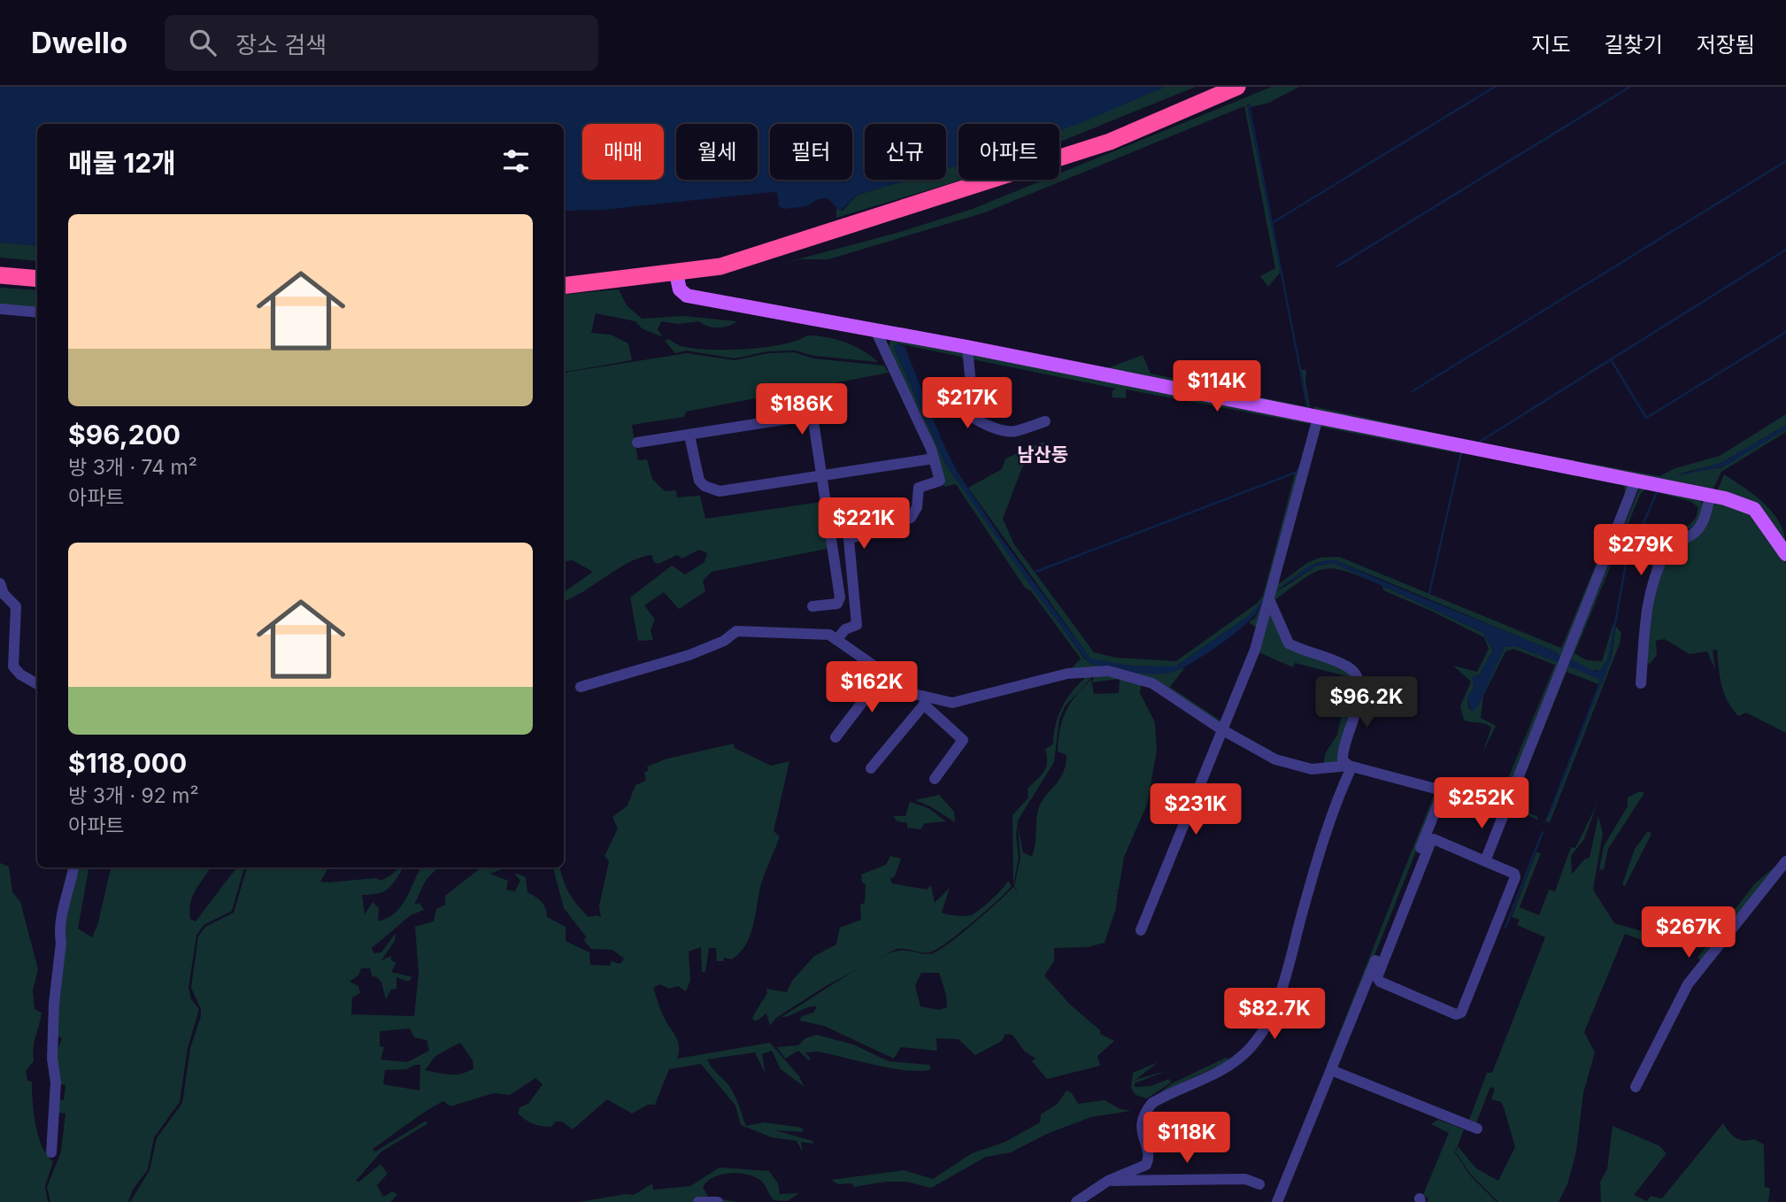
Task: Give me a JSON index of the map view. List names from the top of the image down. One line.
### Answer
{"districts":["남산동"],"page":{"header":"Dwello","search":"장소 검색","nav":["지도","길찾기","저장됨"],"chip":["매매","월세","필터","신규","아파트"],"heading":"매물 12개","list":[{"name":"$96,200","note":"방 3개 · 74 m² · 아파트"},{"name":"$118,000","note":"방 3개 · 92 m² · 아파트"}],"price":["$114K","$217K","$186K","$221K","$279K","$162K","$96.2K","$252K","$231K","$267K","$82.7K","$118K"]}}
